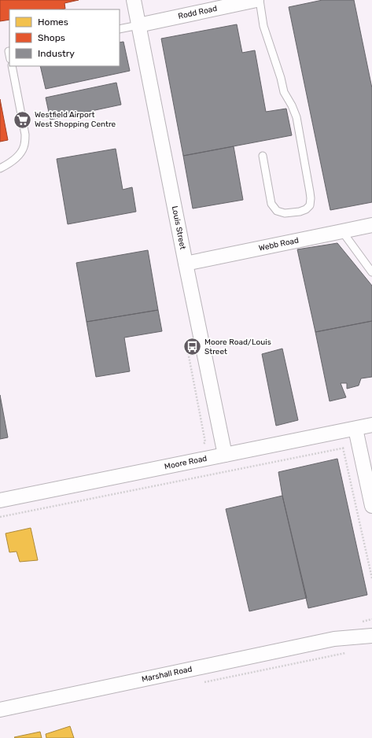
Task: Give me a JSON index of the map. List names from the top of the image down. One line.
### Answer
{"streets":{"street":["Rodd Road","Louis Street","Webb Road","Moore Road","Marshall Road"]},"crossings":[["Rodd Road","Louis Street"],["Louis Street","Webb Road"],["Louis Street","Moore Road"]],"places":{"supermarket":["Westfield Airport West Shopping Centre"],"bus stop":["Moore Road/Louis Street"]},"legend":["Homes","Shops","Industry"]}
